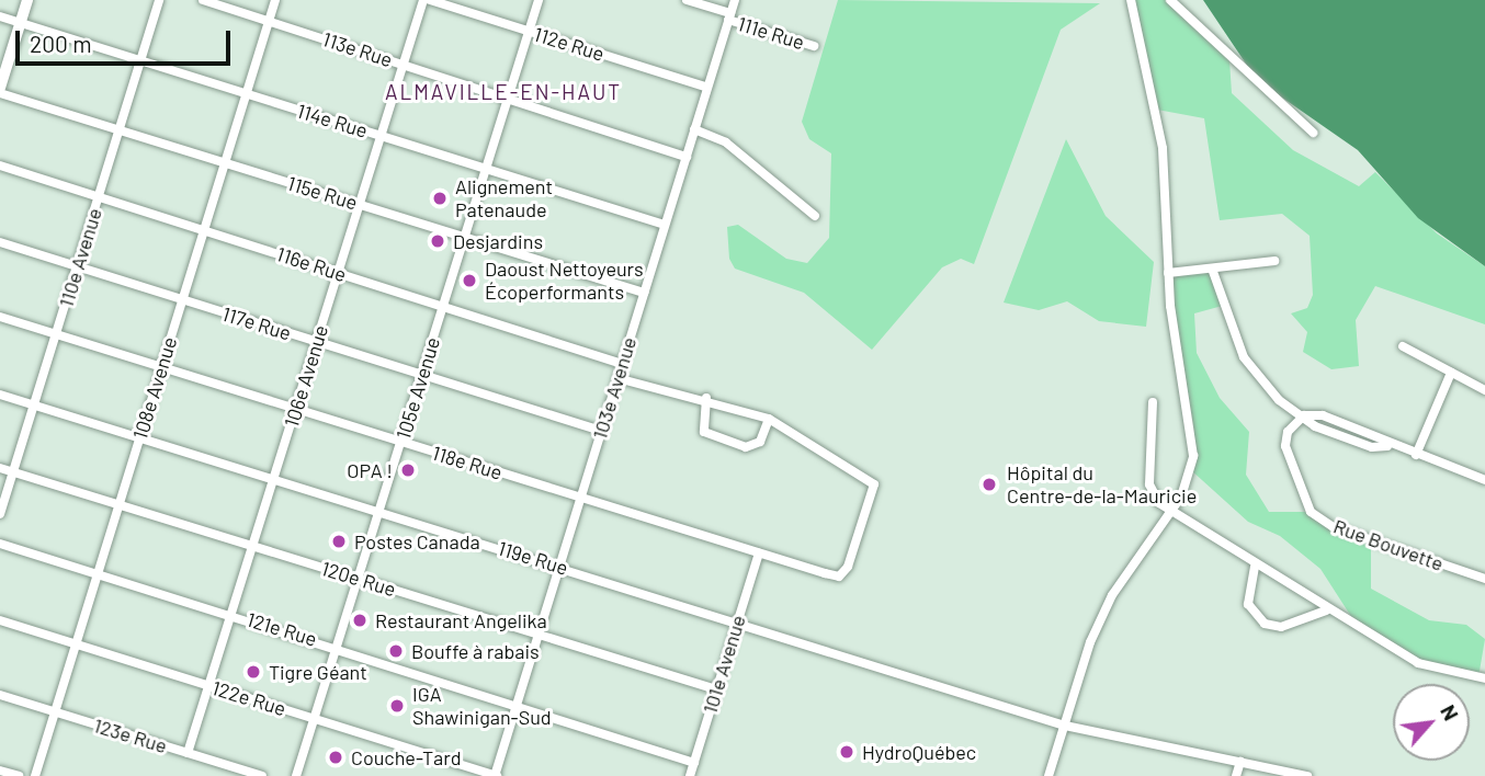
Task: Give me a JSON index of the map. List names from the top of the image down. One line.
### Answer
{"streets":{"street":["111e Rue","112e Rue","113e Rue","114e Rue","115e Rue","110e Avenue","116e Rue","117e Rue","106e Avenue","108e Avenue","105e Avenue","103e Avenue","118e Rue","Rue Bouvette","119e Rue","120e Rue","121e Rue","101e Avenue","122e Rue","123e Rue"]},"crossings":[["111e Rue","103e Avenue"],["112e Rue","105e Avenue"],["112e Rue","103e Avenue"],["113e Rue","106e Avenue"],["113e Rue","108e Avenue"],["113e Rue","105e Avenue"],["113e Rue","103e Avenue"],["114e Rue","110e Avenue"],["114e Rue","106e Avenue"],["114e Rue","108e Avenue"],["114e Rue","105e Avenue"],["114e Rue","103e Avenue"],["115e Rue","110e Avenue"],["115e Rue","106e Avenue"],["115e Rue","108e Avenue"],["115e Rue","105e Avenue"],["115e Rue","103e Avenue"],["110e Avenue","116e Rue"],["110e Avenue","117e Rue"],["110e Avenue","118e Rue"],["110e Avenue","119e Rue"],["110e Avenue","120e Rue"],["116e Rue","106e Avenue"],["116e Rue","108e Avenue"],["116e Rue","105e Avenue"],["116e Rue","103e Avenue"],["117e Rue","106e Avenue"],["117e Rue","108e Avenue"],["117e Rue","105e Avenue"],["117e Rue","103e Avenue"],["106e Avenue","118e Rue"],["106e Avenue","119e Rue"],["106e Avenue","120e Rue"],["106e Avenue","121e Rue"],["106e Avenue","122e Rue"],["106e Avenue","123e Rue"],["108e Avenue","118e Rue"],["108e Avenue","119e Rue"],["108e Avenue","120e Rue"],["108e Avenue","121e Rue"],["108e Avenue","122e Rue"],["108e Avenue","123e Rue"],["105e Avenue","118e Rue"],["105e Avenue","119e Rue"],["105e Avenue","120e Rue"],["105e Avenue","121e Rue"],["105e Avenue","122e Rue"],["103e Avenue","118e Rue"],["103e Avenue","119e Rue"],["103e Avenue","120e Rue"],["103e Avenue","121e Rue"],["103e Avenue","122e Rue"],["118e Rue","101e Avenue"],["119e Rue","101e Avenue"],["120e Rue","101e Avenue"],["121e Rue","101e Avenue"]],"districts":["ALMAVILLE-EN-HAUT"],"places":["Alignement Patenaude","Desjardins","Daoust Nettoyeurs Écoperformants","OPA !","Hôpital du Centre-de-la-Mauricie","Postes Canada","Restaurant Angelika","Bouffe à rabais","Tigre Géant","IGA Shawinigan-Sud","HydroQuébec","Couche-Tard"],"scale_bar":"200 m","north":"top right"}
